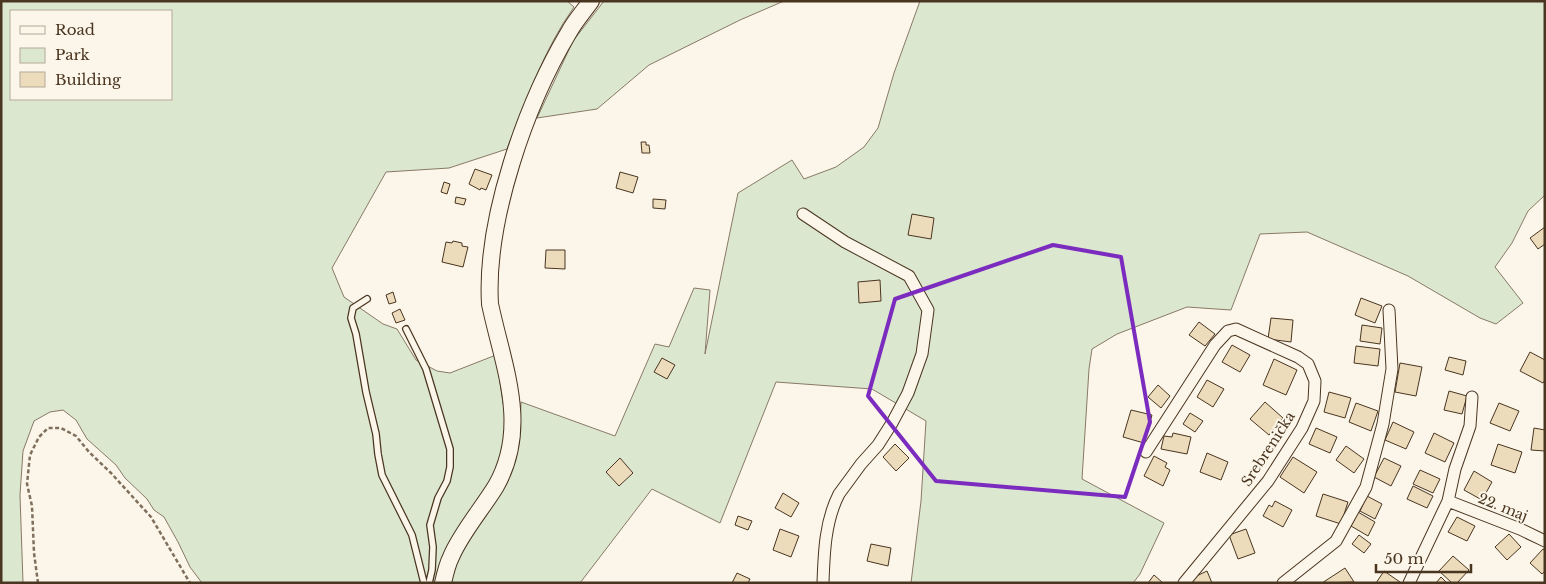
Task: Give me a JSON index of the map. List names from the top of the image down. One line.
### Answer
{"streets":{"street":["Srebrenička","22. maj"]},"legend":["Road","Park","Building"],"scale_bar":"50 m"}
